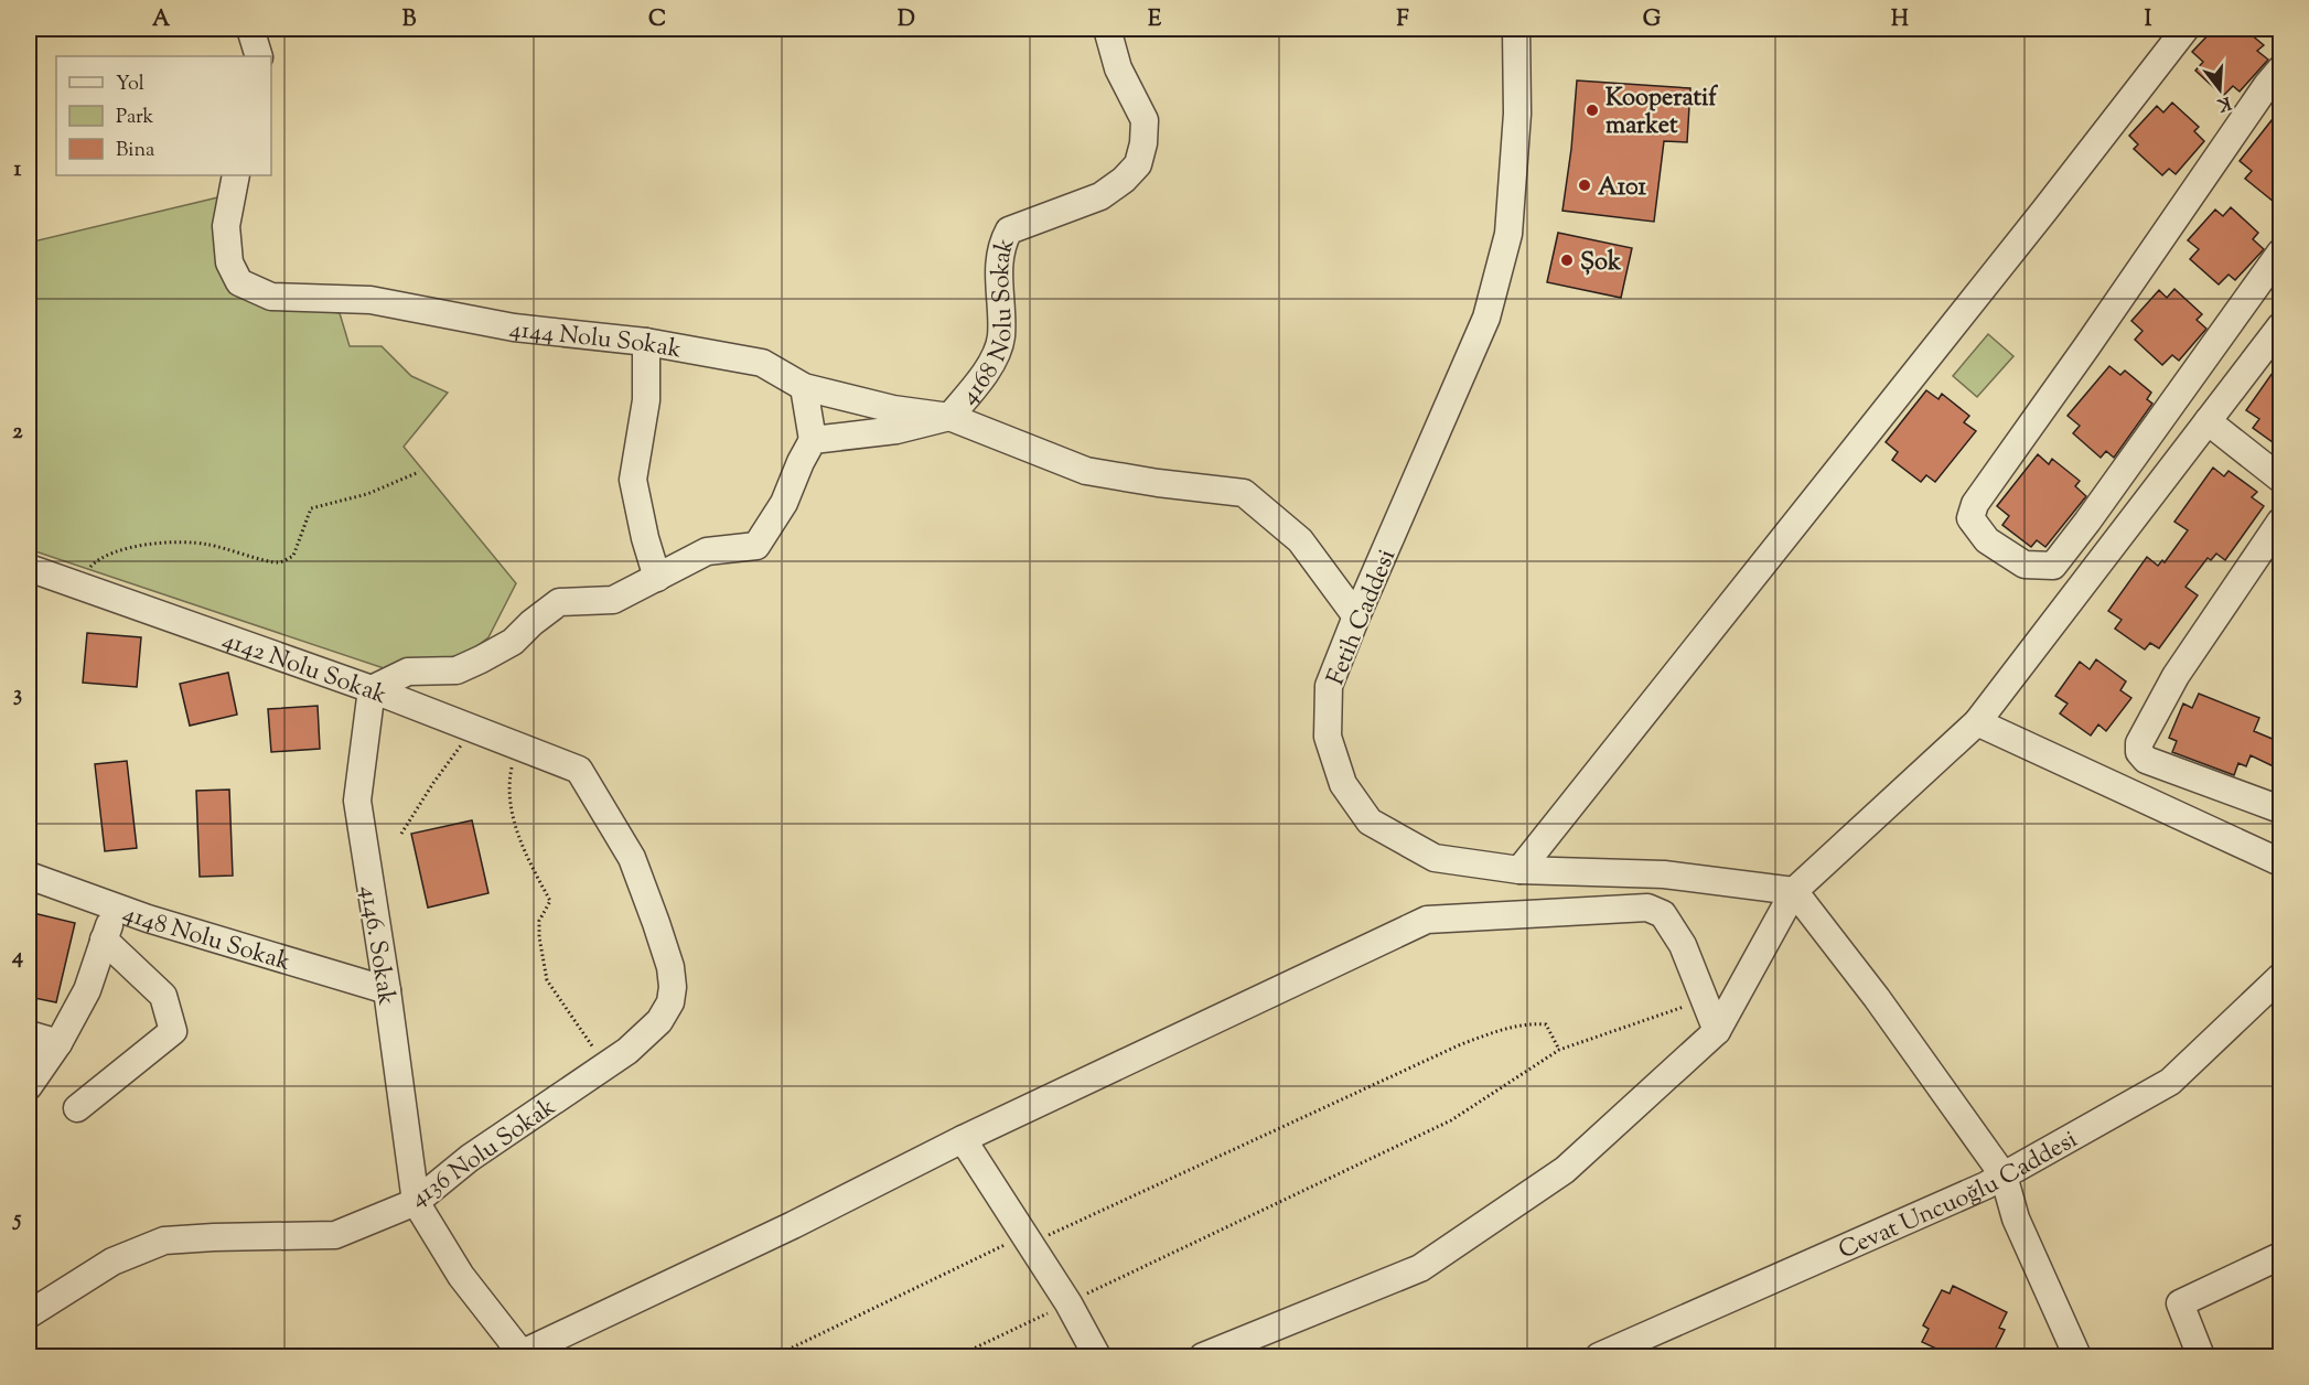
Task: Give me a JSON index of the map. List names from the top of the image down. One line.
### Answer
{"streets":{"street":["4168 Nolu Sokak","4144 Nolu Sokak","Fetih Caddesi","4142 Nolu Sokak","4148 Nolu Sokak","4146. Sokak","4136 Nolu Sokak","Cevat Uncuoğlu Caddesi"]},"crossings":[["4168 Nolu Sokak","4144 Nolu Sokak"],["4144 Nolu Sokak","Fetih Caddesi"],["4142 Nolu Sokak","4146. Sokak"],["4142 Nolu Sokak","4136 Nolu Sokak"],["4148 Nolu Sokak","4146. Sokak"],["4146. Sokak","4136 Nolu Sokak"]],"places":["Kooperatif market","A101","Şok"],"legend":["Yol","Park","Bina"],"north":"bottom","grid":{"columns":["A","B","C","D","E","F","G","H","I"],"rows":["1","2","3","4","5"]}}
